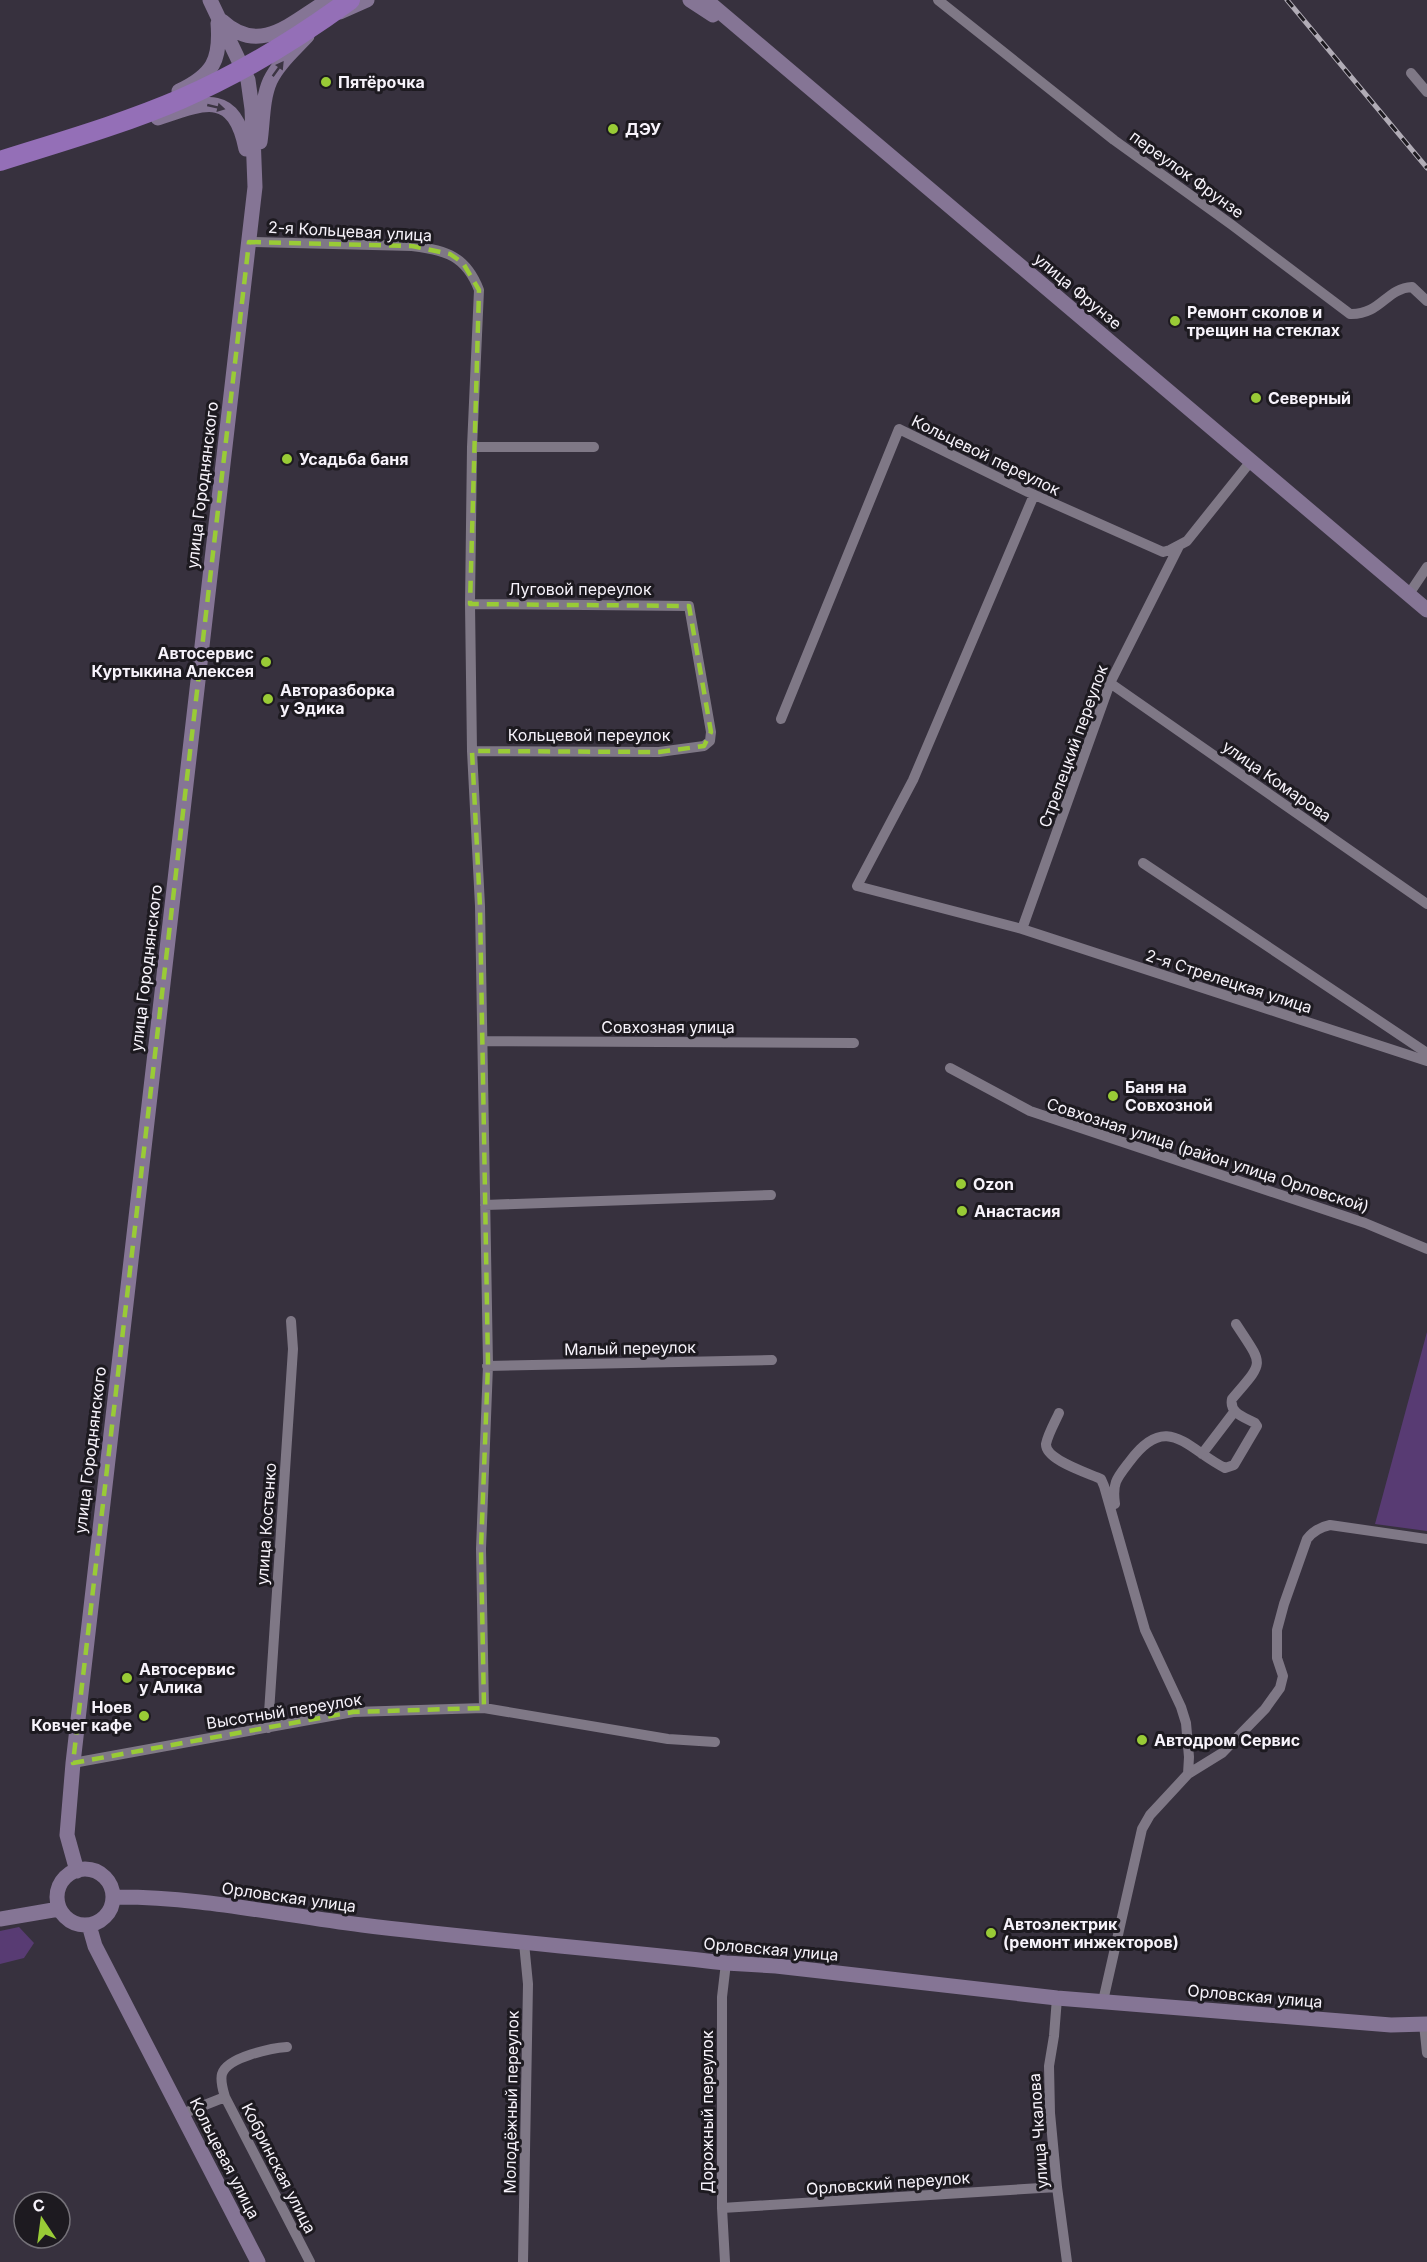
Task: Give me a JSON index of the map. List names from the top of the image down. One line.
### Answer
{"streets":{"main road":["улица Фрунзе","улица Городнянского","Орловская улица","Кольцевая улица"],"street":["переулок Фрунзе","2-я Кольцевая улица","Кольцевой переулок","Луговой переулок","Стрелецкий переулок","улица Комарова","2-я Стрелецкая улица","Совхозная улица","Совхозная улица (район улица Орловской)","Малый переулок","улица Костенко","Высотный переулок","Молодёжный переулок","Дорожный переулок","улица Чкалова","Кобринская улица","Орловский переулок"]},"crossings":[["2-я Кольцевая улица","улица Городнянского"],["Кольцевой переулок","Луговой переулок"],["Кольцевой переулок","Стрелецкий переулок"],["Кольцевой переулок","2-я Стрелецкая улица"],["улица Городнянского","Высотный переулок"],["улица Городнянского","Орловская улица"],["улица Городнянского","Кольцевая улица"],["Стрелецкий переулок","улица Комарова"],["Стрелецкий переулок","2-я Стрелецкая улица"],["улица Костенко","Высотный переулок"],["Орловская улица","Молодёжный переулок"],["Орловская улица","Дорожный переулок"],["Орловская улица","улица Чкалова"],["Орловская улица","Кольцевая улица"],["Дорожный переулок","Орловский переулок"],["улица Чкалова","Орловский переулок"],["Кольцевая улица","Кобринская улица"]],"places":["Пятёрочка","ДЭУ","Ремонт сколов и трещин на стеклах","Северный","Усадьба баня","Автосервис Куртыкина Алексея","Авторазборка у Эдика","Баня на Совхозной","Ozon","Анастасия","Автосервис у Алика","Ноев Ковчег кафе","Автодром Сервис","Автоэлектрик (ремонт инжекторов)"],"north":"top"}
